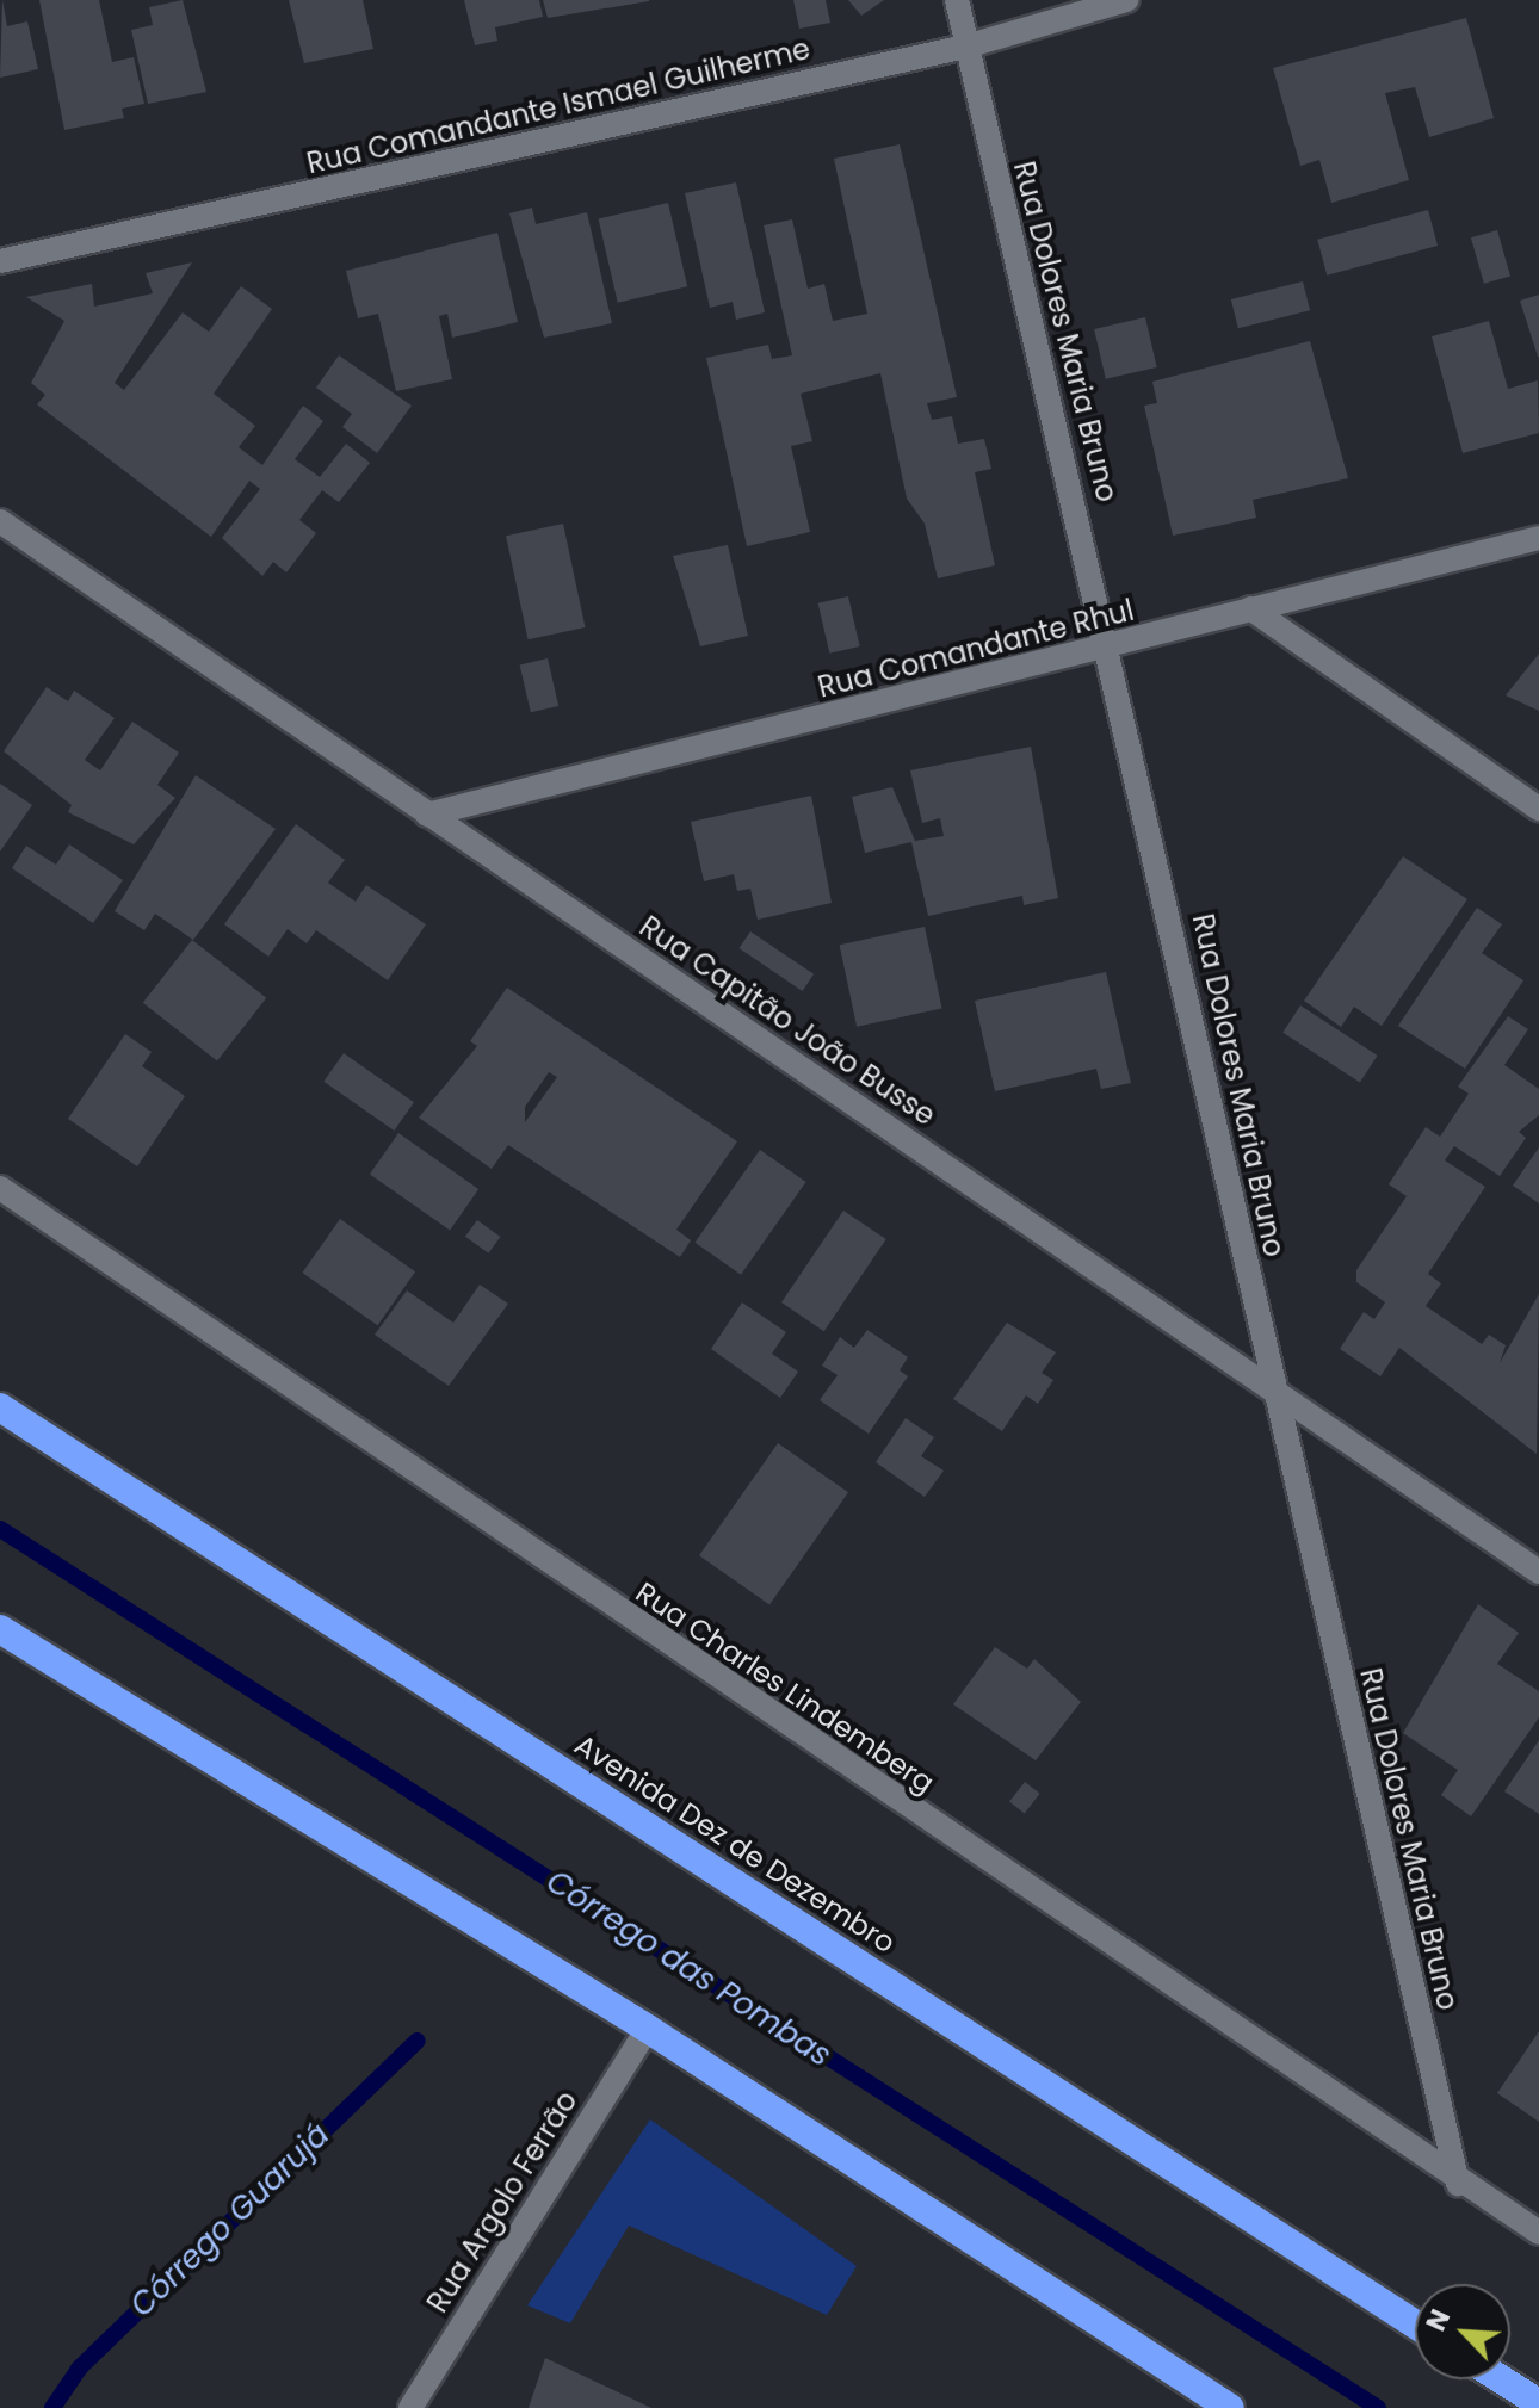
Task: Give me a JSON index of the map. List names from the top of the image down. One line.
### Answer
{"streets":{"highway":["Avenida Dez de Dezembro"],"street":["Rua Comandante Ismael Guilherme","Rua Dolores Maria Bruno","Rua Comandante Rhul","Rua Capitão João Busse","Rua Charles Lindemberg","Rua Argolo Ferrão"]},"crossings":[["Rua Comandante Ismael Guilherme","Rua Dolores Maria Bruno"],["Rua Dolores Maria Bruno","Rua Comandante Rhul"],["Rua Dolores Maria Bruno","Rua Capitão João Busse"],["Rua Dolores Maria Bruno","Rua Charles Lindemberg"],["Rua Comandante Rhul","Rua Capitão João Busse"]],"water":["Córrego das Pombas","Córrego Guarujá"],"north":"top left"}
